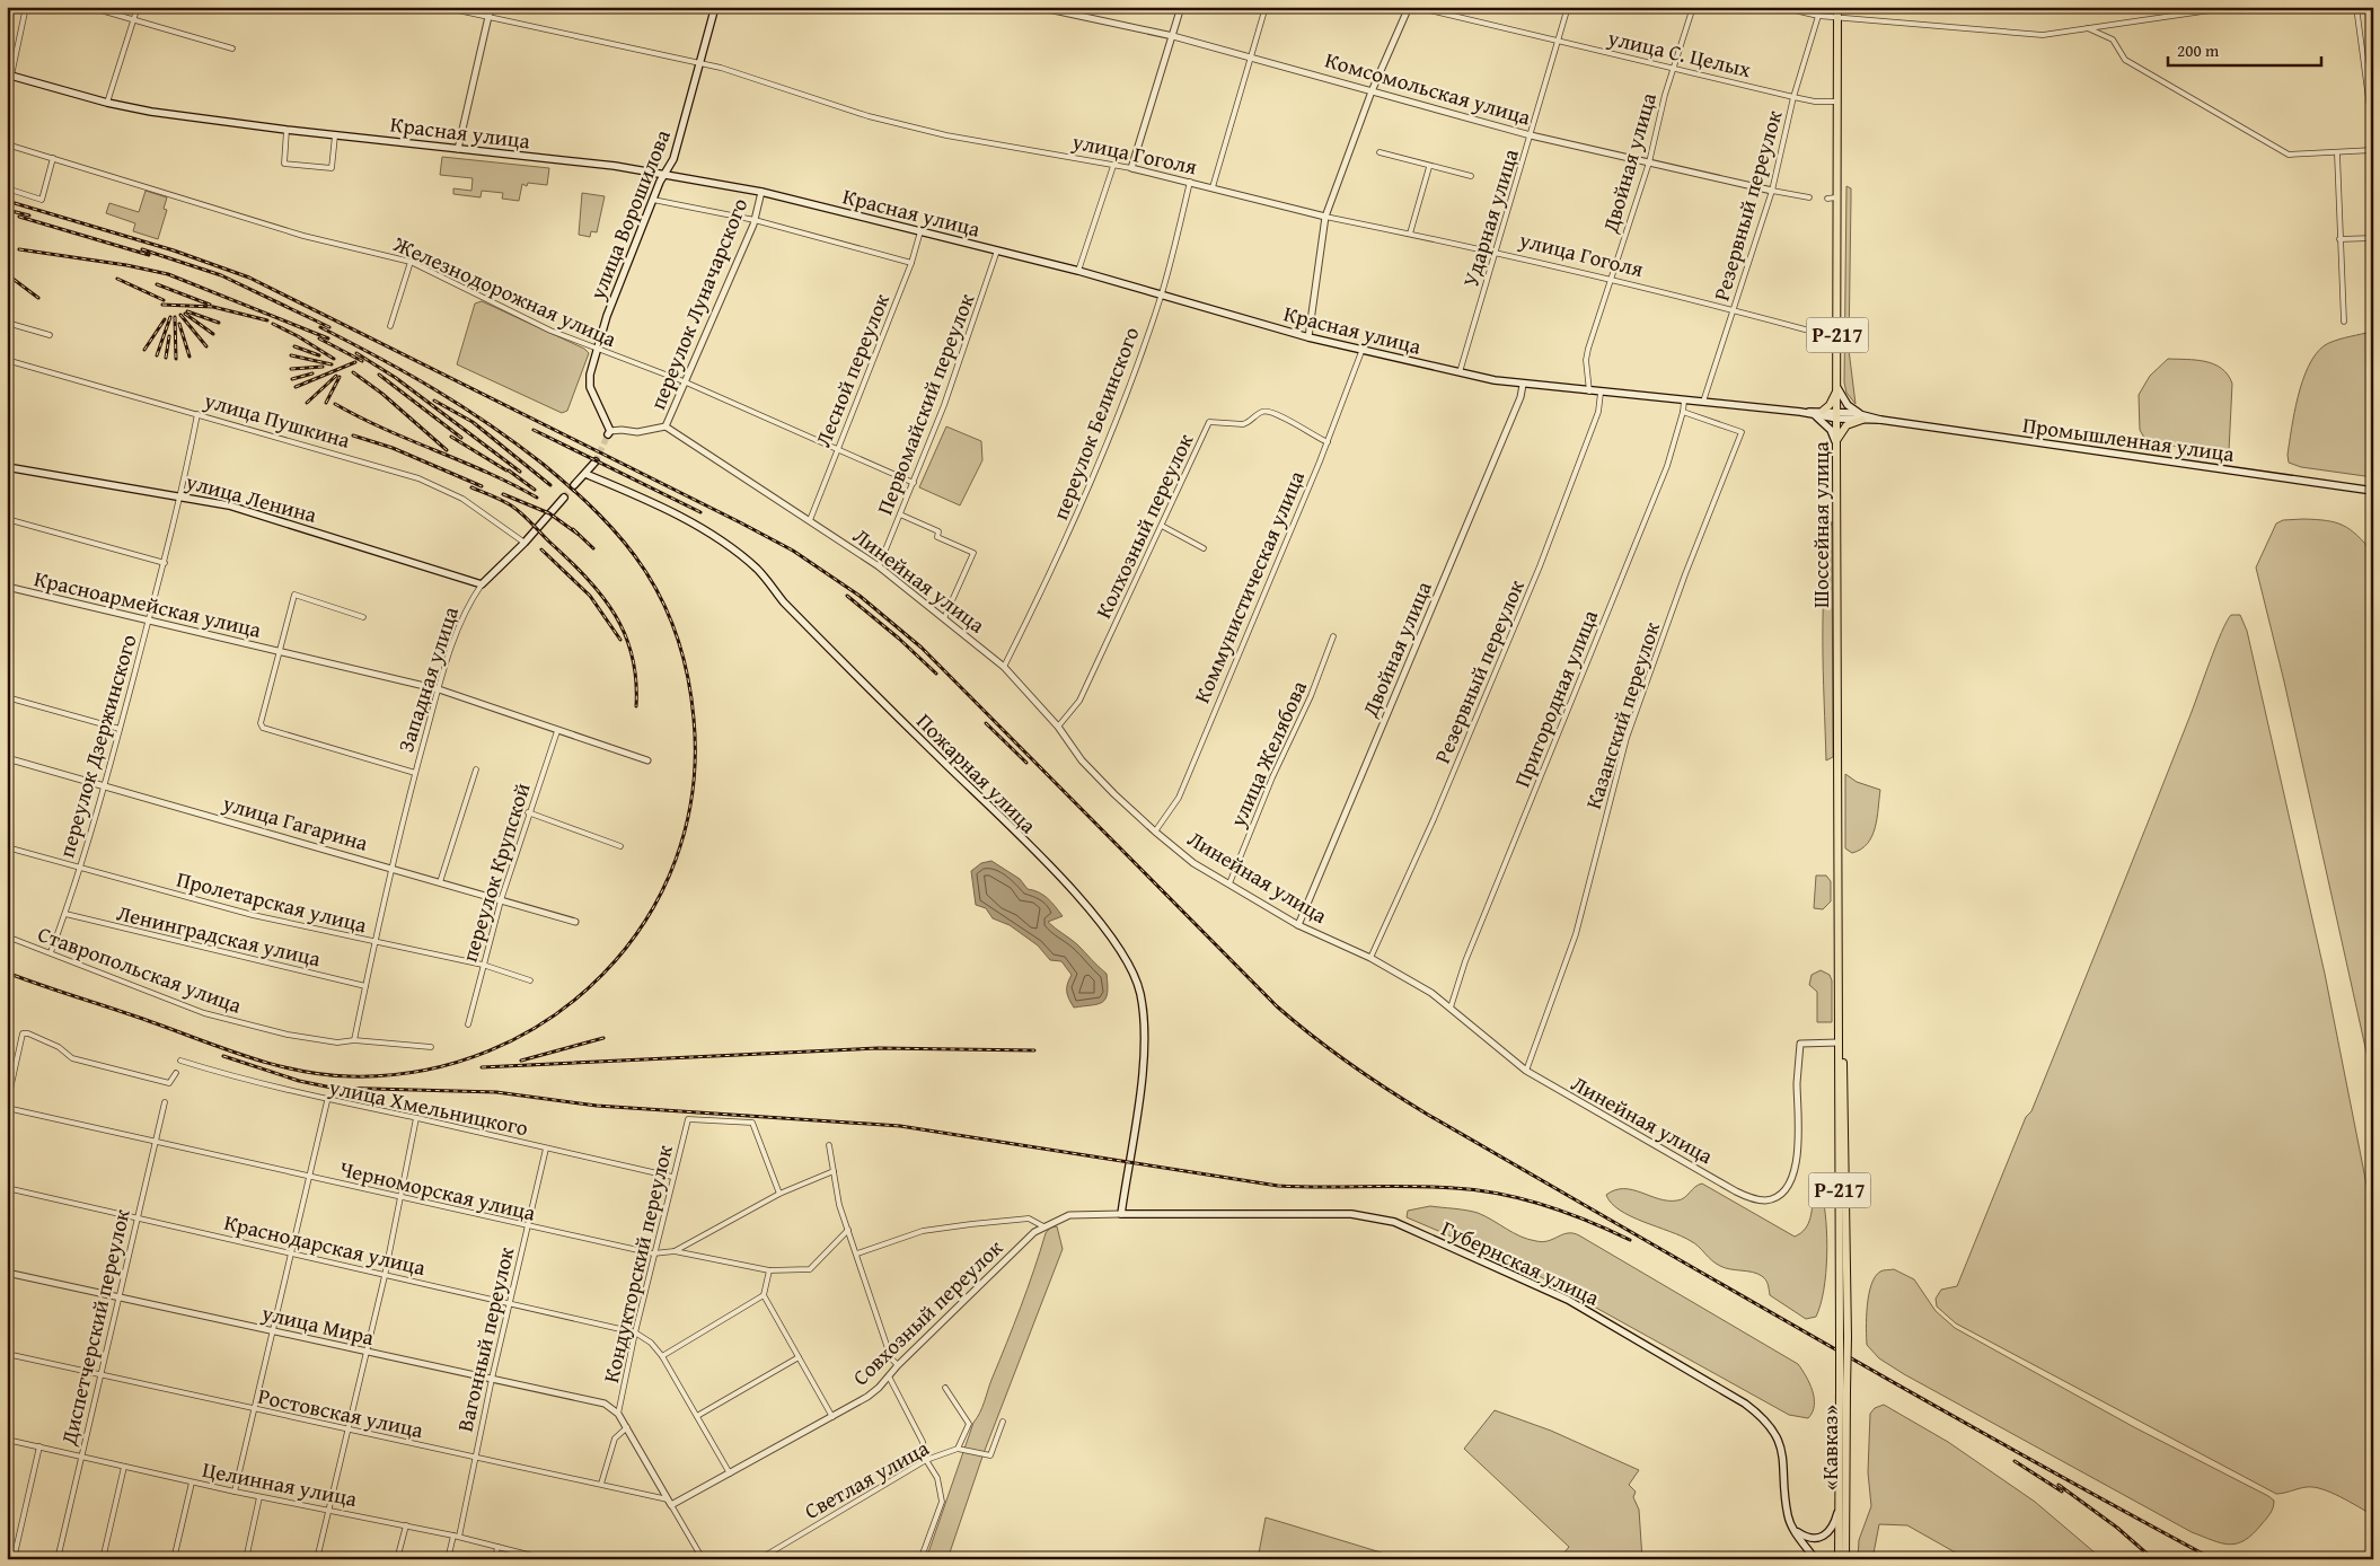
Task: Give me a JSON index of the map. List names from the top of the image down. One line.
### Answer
{"streets":{"highway":["Р-217","Шоссейная улица","«Кавказ»"],"main road":["Красная улица","улица Ворошилова","Промышленная улица","улица Ленина","Западная улица","Пожарная улица","Губернская улица"],"street":["улица С. Целых","Комсомольская улица","улица Гоголя","Двойная улица","Резервный переулок","Ударная улица","Железнодорожная улица","переулок Луначарского","Лесной переулок","Первомайский переулок","улица Пушкина","переулок Белинского","Колхозный переулок","Линейная улица","Коммунистическая улица","Красноармейская улица","Пригородная улица","Казанский переулок","переулок Дзержинского","улица Желябова","улица Гагарина","переулок Крупской","Пролетарская улица","Ленинградская улица","Ставропольская улица","улица Хмельницкого","Черноморская улица","Краснодарская улица","Кондукторский переулок","Совхозный переулок","улица Мира","Диспетчерский переулок","Вагонный переулок","Ростовская улица","Светлая улица","Целинная улица"]},"crossings":[["улица С. Целых","Двойная улица"],["улица С. Целых","Резервный переулок"],["улица С. Целых","Ударная улица"],["улица С. Целых","Шоссейная улица"],["Комсомольская улица","Двойная улица"],["Комсомольская улица","Резервный переулок"],["Комсомольская улица","Ударная улица"],["Красная улица","Двойная улица"],["Красная улица","Резервный переулок"],["Красная улица","улица Ворошилова"],["Красная улица","Ударная улица"],["Красная улица","переулок Луначарского"],["Красная улица","Лесной переулок"],["Красная улица","Первомайский переулок"],["Красная улица","переулок Белинского"],["Красная улица","Промышленная улица"],["Красная улица","Шоссейная улица"],["Красная улица","Коммунистическая улица"],["Красная улица","Пригородная улица"],["улица Гоголя","Двойная улица"],["улица Гоголя","Резервный переулок"],["улица Гоголя","улица Ворошилова"],["улица Гоголя","Ударная улица"],["улица Гоголя","переулок Белинского"],["Двойная улица","Линейная улица"],["Резервный переулок","Линейная улица"],["улица Ворошилова","Железнодорожная улица"],["Железнодорожная улица","переулок Луначарского"],["Железнодорожная улица","Лесной переулок"],["Железнодорожная улица","Первомайский переулок"],["переулок Луначарского","Линейная улица"],["Лесной переулок","Линейная улица"],["Первомайский переулок","Линейная улица"],["улица Пушкина","Западная улица"],["улица Пушкина","переулок Дзержинского"],["переулок Белинского","Линейная улица"],["улица Ленина","Западная улица"],["улица Ленина","переулок Дзержинского"],["Шоссейная улица","Линейная улица"],["Шоссейная улица","«Кавказ»"],["Колхозный переулок","Линейная улица"],["Колхозный переулок","Коммунистическая улица"],["Линейная улица","Коммунистическая улица"],["Линейная улица","Пригородная улица"],["Линейная улица","Казанский переулок"],["Линейная улица","улица Желябова"],["Красноармейская улица","Западная улица"],["Красноармейская улица","переулок Дзержинского"],["Красноармейская улица","переулок Крупской"],["Западная улица","улица Гагарина"],["Западная улица","Пролетарская улица"],["Западная улица","Ленинградская улица"],["Западная улица","Ставропольская улица"],["Пригородная улица","Казанский переулок"],["переулок Дзержинского","улица Гагарина"],["переулок Дзержинского","Пролетарская улица"],["переулок Дзержинского","Ленинградская улица"],["переулок Дзержинского","Ставропольская улица"],["Пожарная улица","Губернская улица"],["Пожарная улица","Совхозный переулок"],["улица Гагарина","переулок Крупской"],["переулок Крупской","Пролетарская улица"],["улица Хмельницкого","Кондукторский переулок"],["улица Хмельницкого","Вагонный переулок"],["Черноморская улица","Кондукторский переулок"],["Черноморская улица","Диспетчерский переулок"],["Черноморская улица","Вагонный переулок"],["Краснодарская улица","Кондукторский переулок"],["Краснодарская улица","Диспетчерский переулок"],["Краснодарская улица","Вагонный переулок"],["Губернская улица","Совхозный переулок"],["Кондукторский переулок","улица Мира"],["Совхозный переулок","Ростовская улица"],["улица Мира","Диспетчерский переулок"],["улица Мира","Вагонный переулок"],["Диспетчерский переулок","Ростовская улица"],["Диспетчерский переулок","Целинная улица"],["Вагонный переулок","Ростовская улица"],["Вагонный переулок","Целинная улица"]],"scale_bar":"200 m"}
